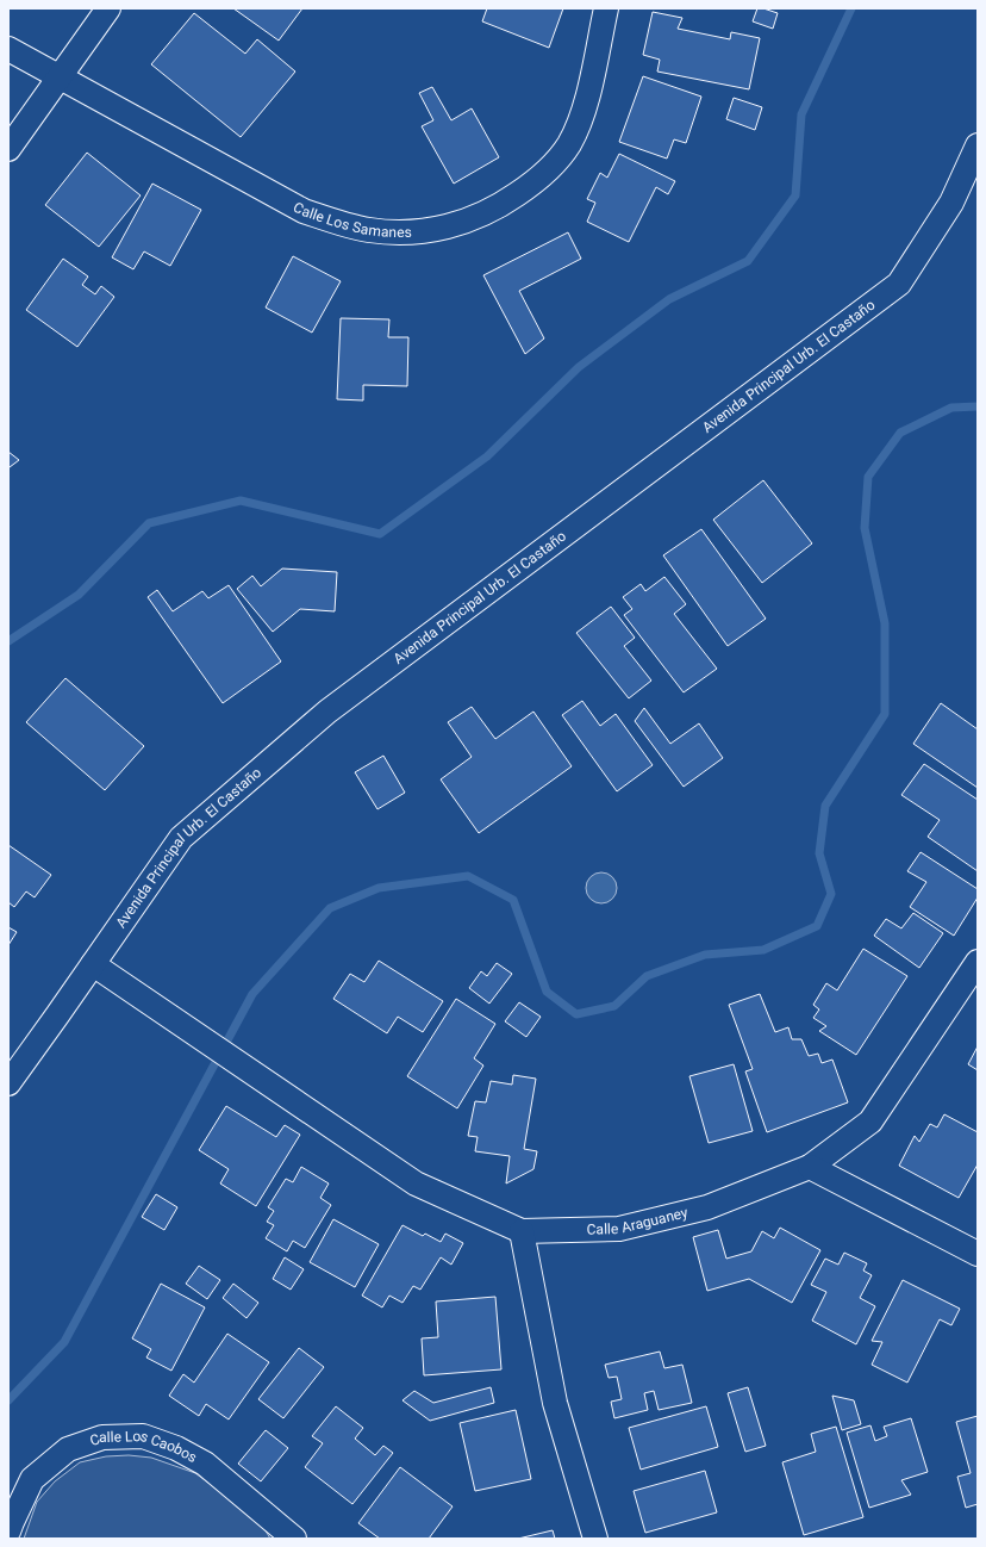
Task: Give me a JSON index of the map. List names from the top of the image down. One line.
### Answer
{"streets":{"street":["Calle Los Samanes","Avenida Principal Urb. El Castaño","Calle Araguaney","Calle Los Caobos"]},"crossings":[["Avenida Principal Urb. El Castaño","Calle Araguaney"]]}
